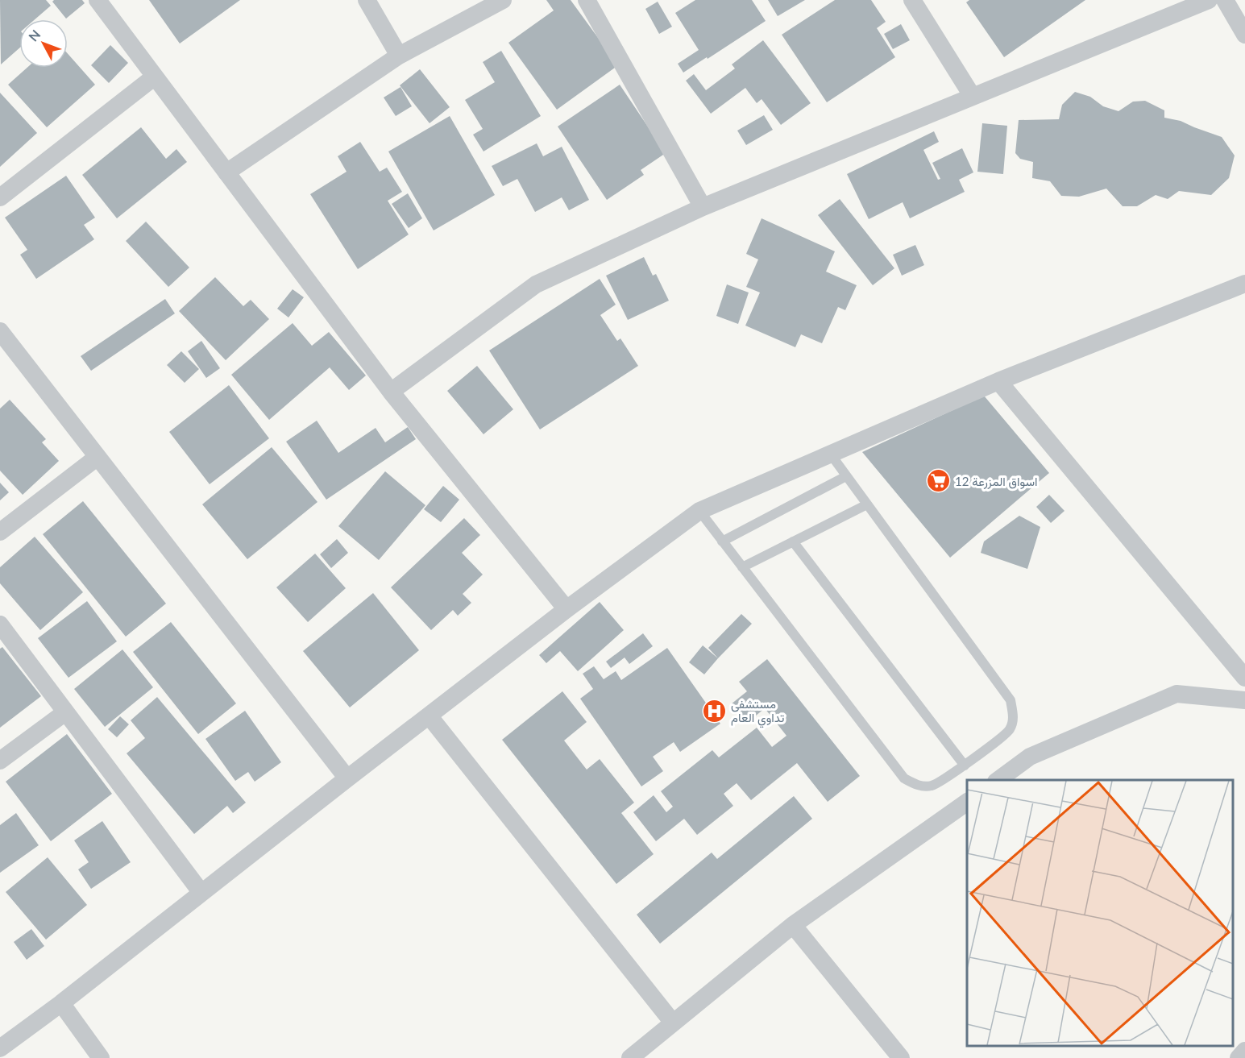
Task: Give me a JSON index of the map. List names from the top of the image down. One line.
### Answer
{"places":{"supermarket":["اسواق المزرعة 12"],"hospital":["مستشفى تداوي العام"]},"north":"top left"}
